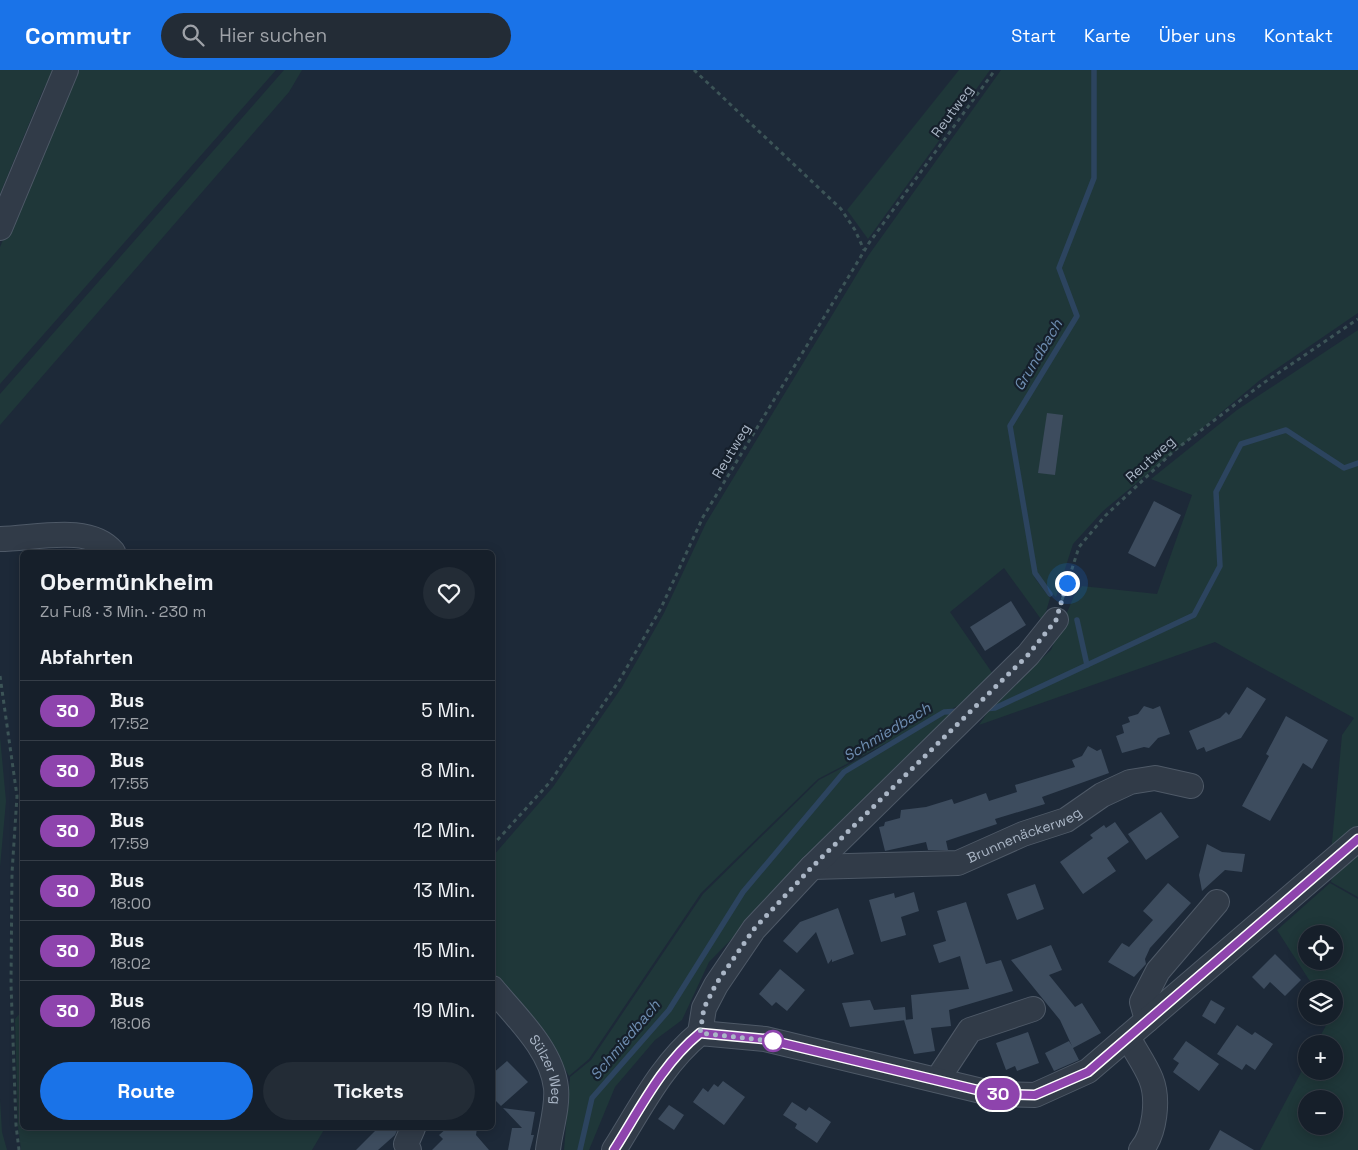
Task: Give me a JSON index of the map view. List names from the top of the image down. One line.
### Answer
{"streets":{"street":["Brunnenäckerweg","Sülzer Weg"],"path":["Reutweg"]},"water":["Grundbach","Schmiedbach"],"lines":["bus line 30"],"page":{"header":"Commutr","search":"Hier suchen","nav":["Start","Karte","Über uns","Kontakt"],"on_map":"30","heading":[["Obermünkheim","Zu Fuß · 3 Min. · 230 m"],"Abfahrten"],"list":[{"mark":"30","name":"Bus","note":"17:52","value":"5 Min."},{"mark":"30","name":"Bus","note":"17:55","value":"8 Min."},{"mark":"30","name":"Bus","note":"17:59","value":"12 Min."},{"mark":"30","name":"Bus","note":"18:00","value":"13 Min."},{"mark":"30","name":"Bus","note":"18:02","value":"15 Min."},{"mark":"30","name":"Bus","note":"18:06","value":"19 Min."}],"map_buttons":["+","−"],"buttons":["Route","Tickets"]}}
